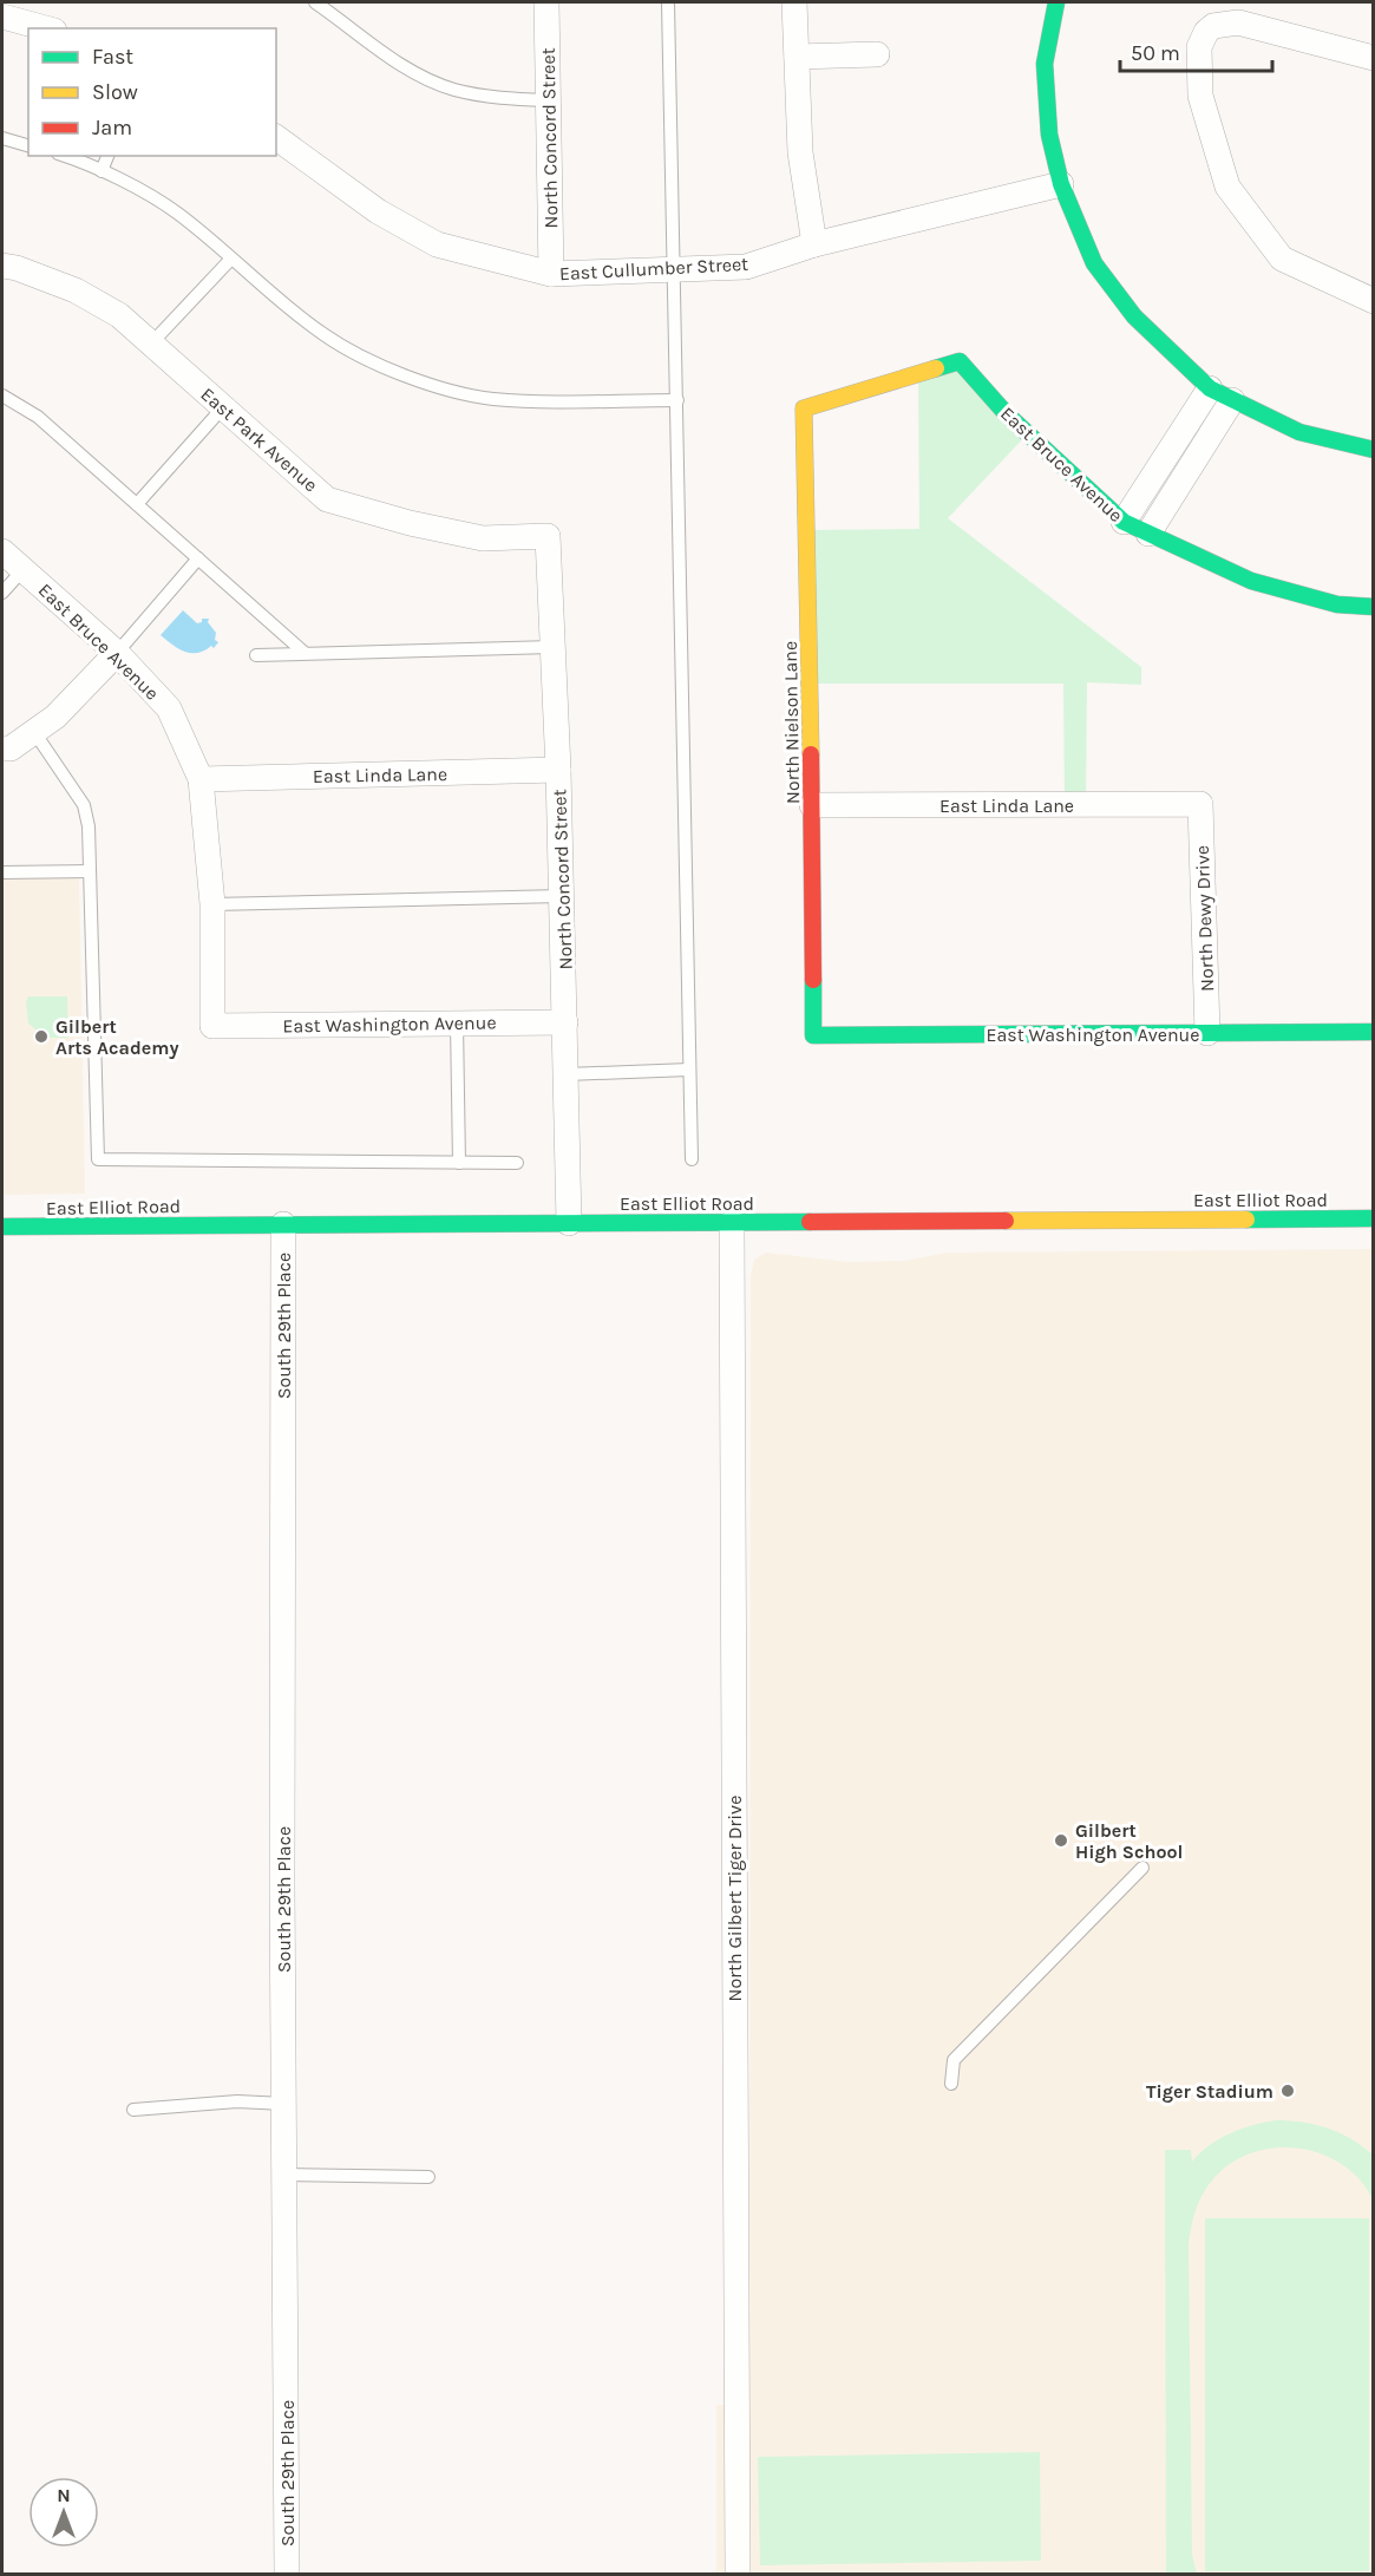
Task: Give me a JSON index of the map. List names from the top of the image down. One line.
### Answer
{"streets":{"street":["North Concord Street","East Cullumber Street","East Park Avenue","East Bruce Avenue","North Nielson Lane","East Linda Lane","North Dewy Drive","East Washington Avenue","East Elliot Road","South 29th Place","North Gilbert Tiger Drive"]},"crossings":[["North Concord Street","East Cullumber Street"],["North Concord Street","East Park Avenue"],["North Concord Street","East Linda Lane"],["North Concord Street","East Washington Avenue"],["North Concord Street","East Elliot Road"],["East Bruce Avenue","North Nielson Lane"],["East Bruce Avenue","East Linda Lane"],["East Bruce Avenue","East Washington Avenue"],["North Nielson Lane","East Linda Lane"],["North Nielson Lane","East Washington Avenue"],["East Linda Lane","North Dewy Drive"],["North Dewy Drive","East Washington Avenue"],["East Elliot Road","South 29th Place"],["East Elliot Road","North Gilbert Tiger Drive"]],"places":["Gilbert Arts Academy","Gilbert High School","Tiger Stadium"],"legend":["Fast","Slow","Jam"],"scale_bar":"50 m","north":"top"}
